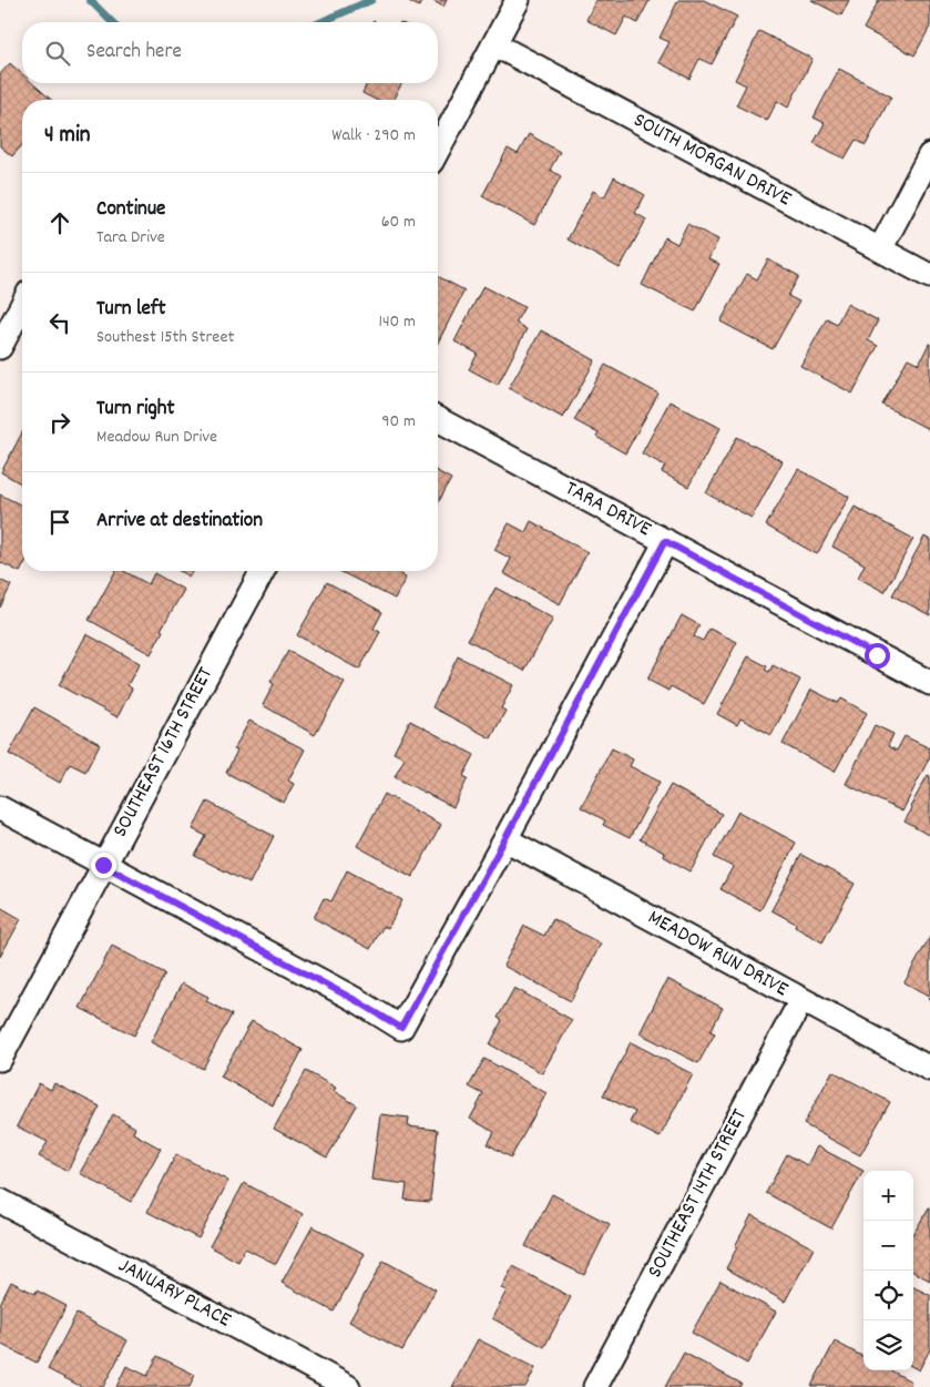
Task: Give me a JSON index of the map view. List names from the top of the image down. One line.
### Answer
{"streets":{"street":["SOUTH MORGAN DRIVE","TARA DRIVE","SOUTHEAST 16TH STREET","MEADOW RUN DRIVE","SOUTHEAST 14TH STREET","JANUARY PLACE"]},"crossings":[["MEADOW RUN DRIVE","SOUTHEAST 14TH STREET"]],"page":{"search":"Search here","heading":["4 min","Walk · 290 m"],"list":[["Continue","Tara Drive","60 m"],["Turn left","Southest 15th Street","140 m"],["Turn right","Meadow Run Drive","90 m"],"Arrive at destination"],"map_buttons":["+","−"]}}
